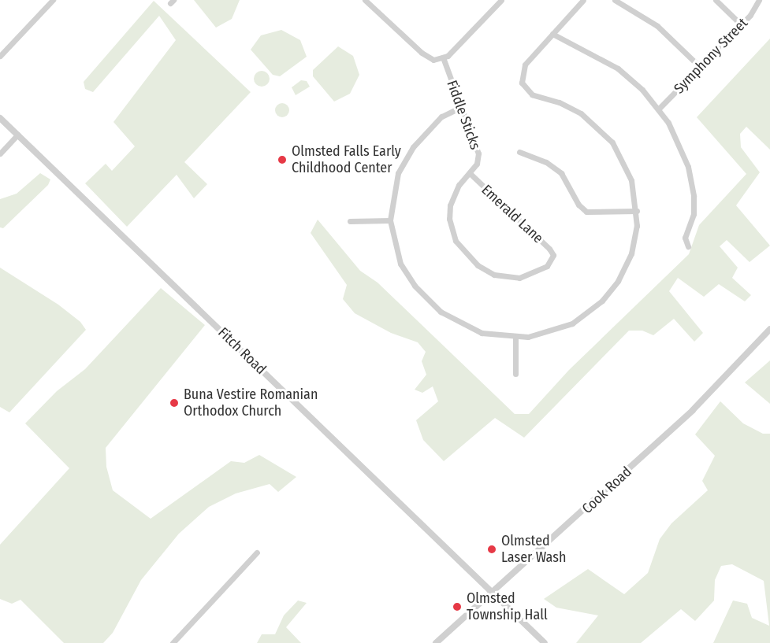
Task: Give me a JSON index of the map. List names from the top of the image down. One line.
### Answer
{"streets":{"street":["Symphony Street","Fiddle Sticks","Emerald Lane","Fitch Road","Cook Road"]},"crossings":[["Fiddle Sticks","Emerald Lane"],["Fitch Road","Cook Road"]],"places":["Olmsted Falls Early Childhood Center","Buna Vestire Romanian Orthodox Church","Olmsted Laser Wash","Olmsted Township Hall"]}
